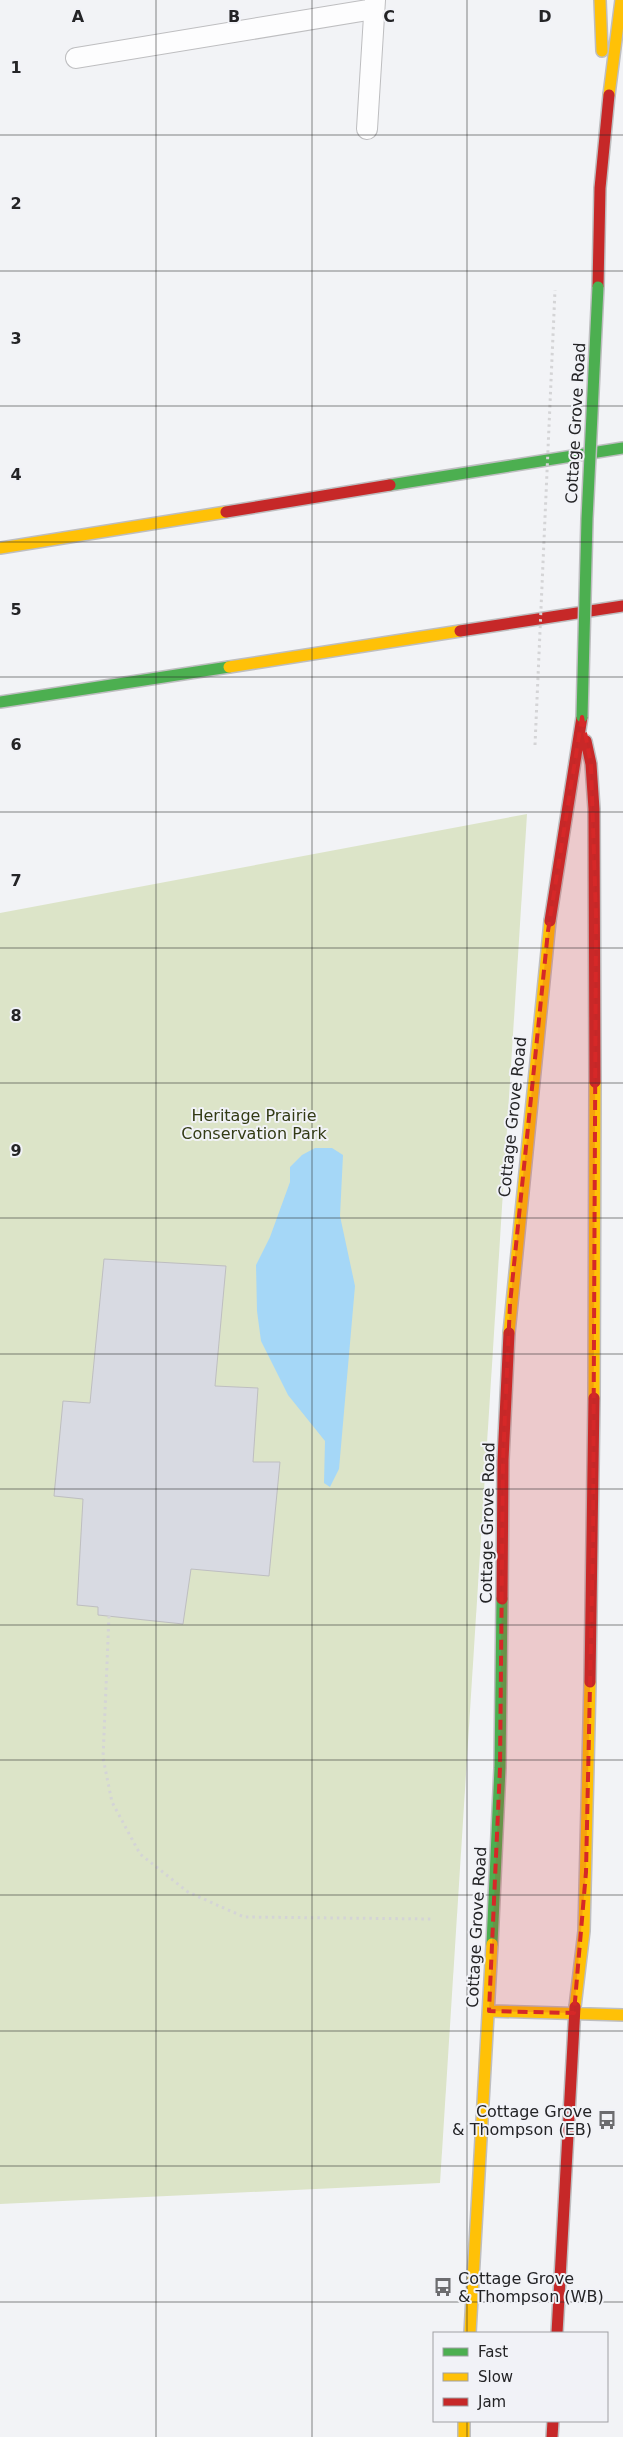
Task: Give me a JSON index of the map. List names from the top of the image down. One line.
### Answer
{"streets":{"main road":["Cottage Grove Road"]},"parks":["Heritage Prairie Conservation Park"],"places":{"bus stop":["Cottage Grove & Thompson (EB)","Cottage Grove & Thompson (WB)"]},"legend":["Fast","Slow","Jam"],"grid":{"columns":["A","B","C","D"],"rows":["1","2","3","4","5","6","7","8","9"]}}
